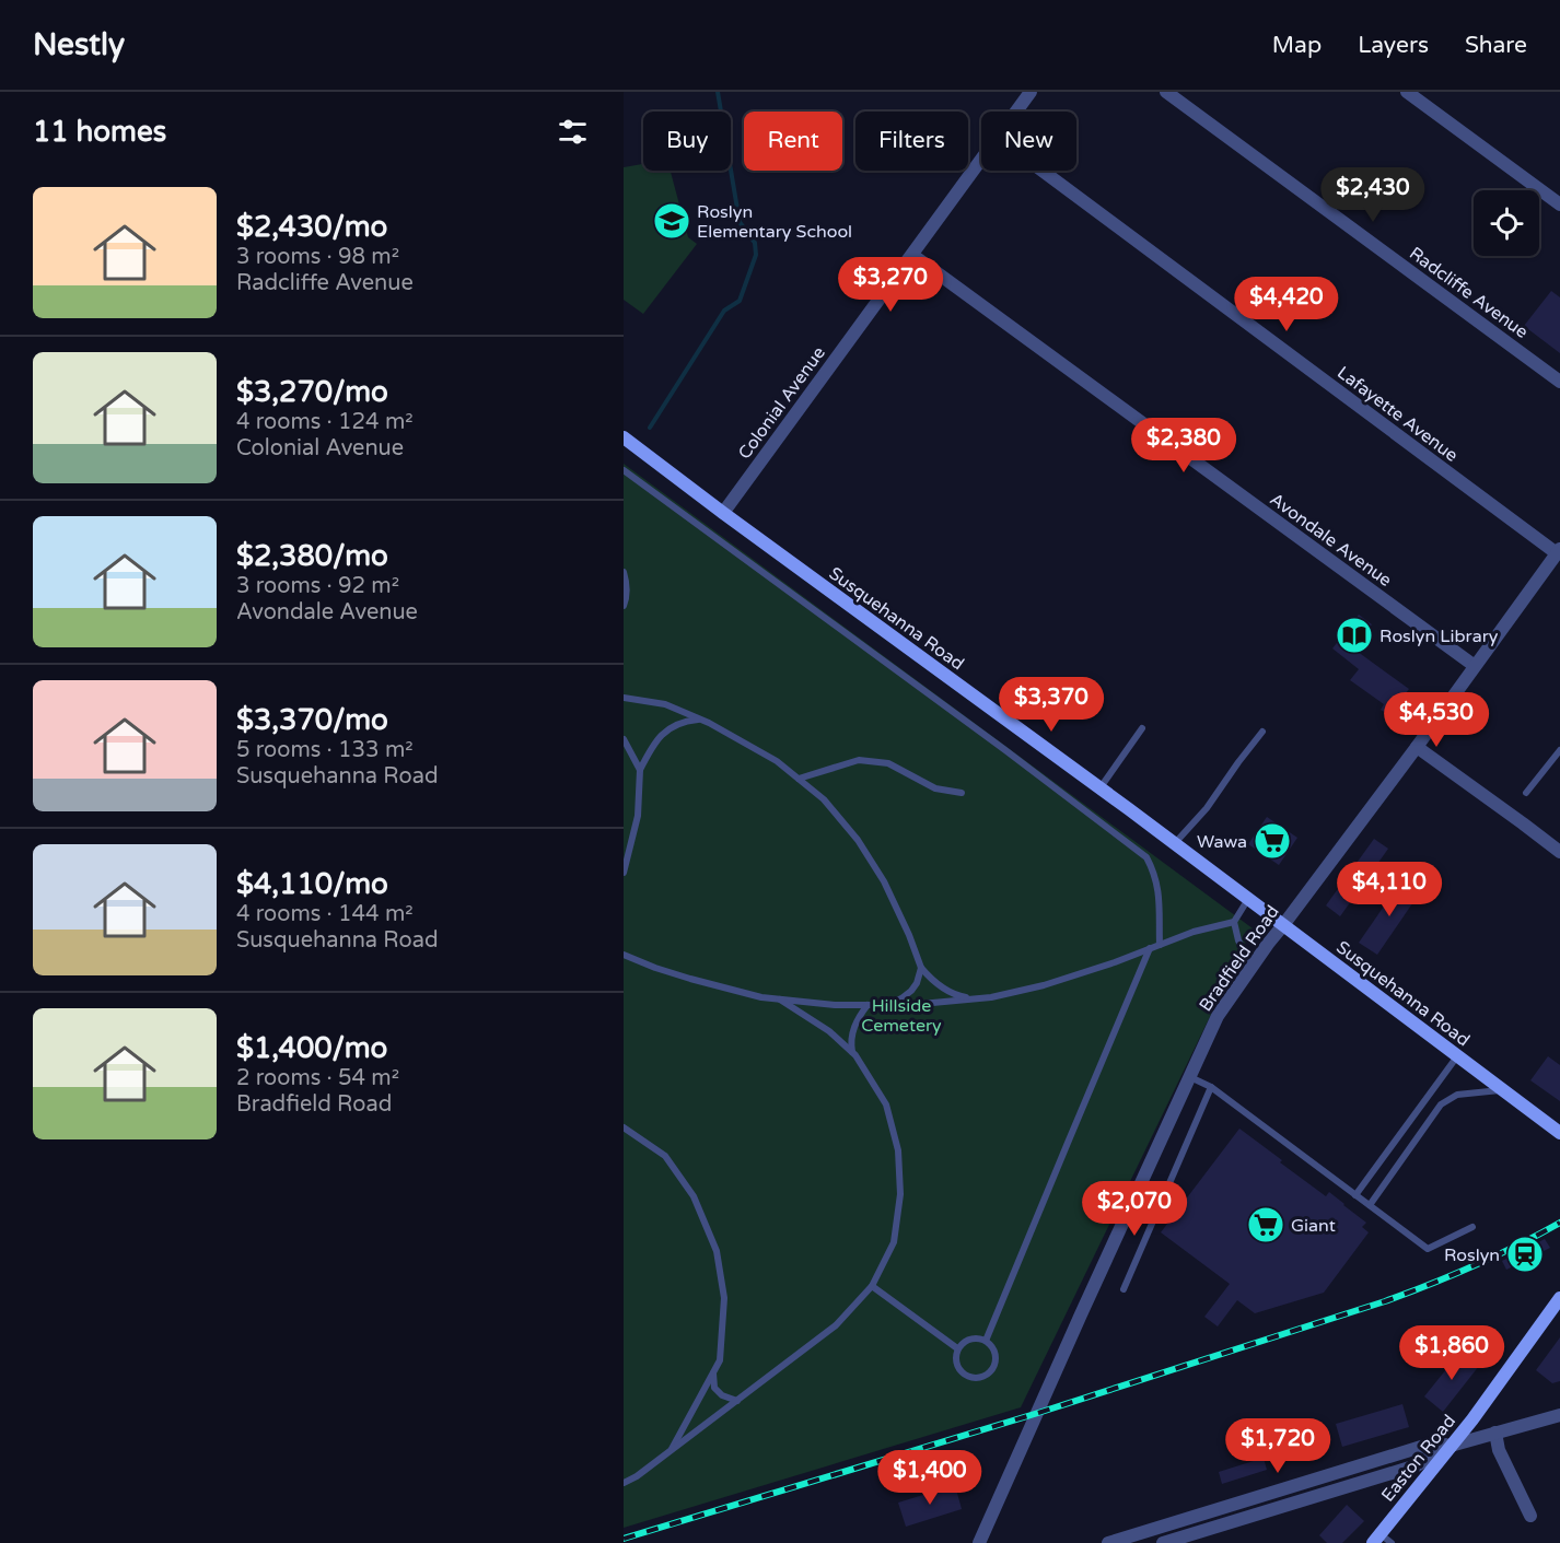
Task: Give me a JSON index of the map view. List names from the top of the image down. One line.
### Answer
{"streets":{"main road":["Susquehanna Road","Easton Road"],"street":["Radcliffe Avenue","Colonial Avenue","Lafayette Avenue","Avondale Avenue","Bradfield Road"]},"crossings":[["Colonial Avenue","Avondale Avenue"],["Colonial Avenue","Susquehanna Road"],["Lafayette Avenue","Bradfield Road"],["Avondale Avenue","Bradfield Road"],["Susquehanna Road","Bradfield Road"]],"parks":["Hillside Cemetery"],"places":{"school or university":["Roslyn Elementary School"],"library":["Roslyn Library"],"supermarket":["Wawa","Giant"],"station":["Roslyn"]},"page":{"header":"Nestly","nav":["Map","Layers","Share"],"heading":"11 homes","chip":["Buy","Rent","Filters","New"],"price":["$2,430","$3,270","$4,420","$2,380","$3,370","$4,530","$4,110","$2,070","$1,860","$1,720","$1,400"],"list":[{"name":"$2,430/mo","note":"3 rooms · 98 m² · Radcliffe Avenue"},{"name":"$3,270/mo","note":"4 rooms · 124 m² · Colonial Avenue"},{"name":"$2,380/mo","note":"3 rooms · 92 m² · Avondale Avenue"},{"name":"$3,370/mo","note":"5 rooms · 133 m² · Susquehanna Road"},{"name":"$4,110/mo","note":"4 rooms · 144 m² · Susquehanna Road"},{"name":"$1,400/mo","note":"2 rooms · 54 m² · Bradfield Road"}]}}
